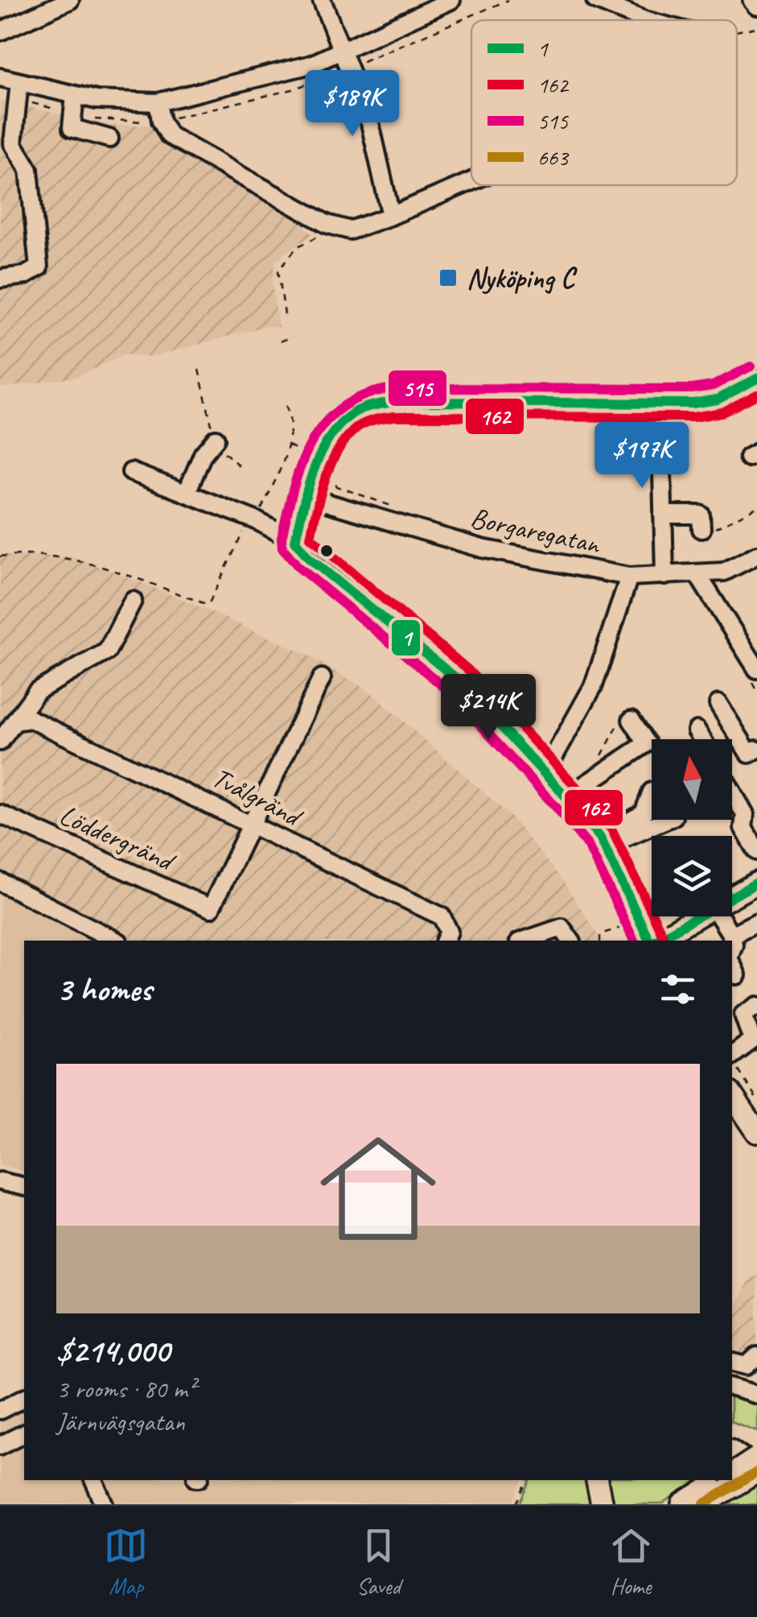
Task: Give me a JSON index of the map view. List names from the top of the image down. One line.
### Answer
{"streets":{"street":["Borgaregatan","Tvålgränd","Löddergränd"]},"crossings":[["Tvålgränd","Löddergränd"]],"places":{"transit":["Nyköping C"]},"lines":["transit line 515","transit line 1","transit line 162","transit line 663"],"legend":["1","162","515","663"],"north":"top","page":{"price":["$189K","$197K","$214K"],"heading":"3 homes","list":[{"name":"$214,000","note":"3 rooms · 80 m² · Järnvägsgatan"}],"tabs":["Map","Saved","Home"]}}
